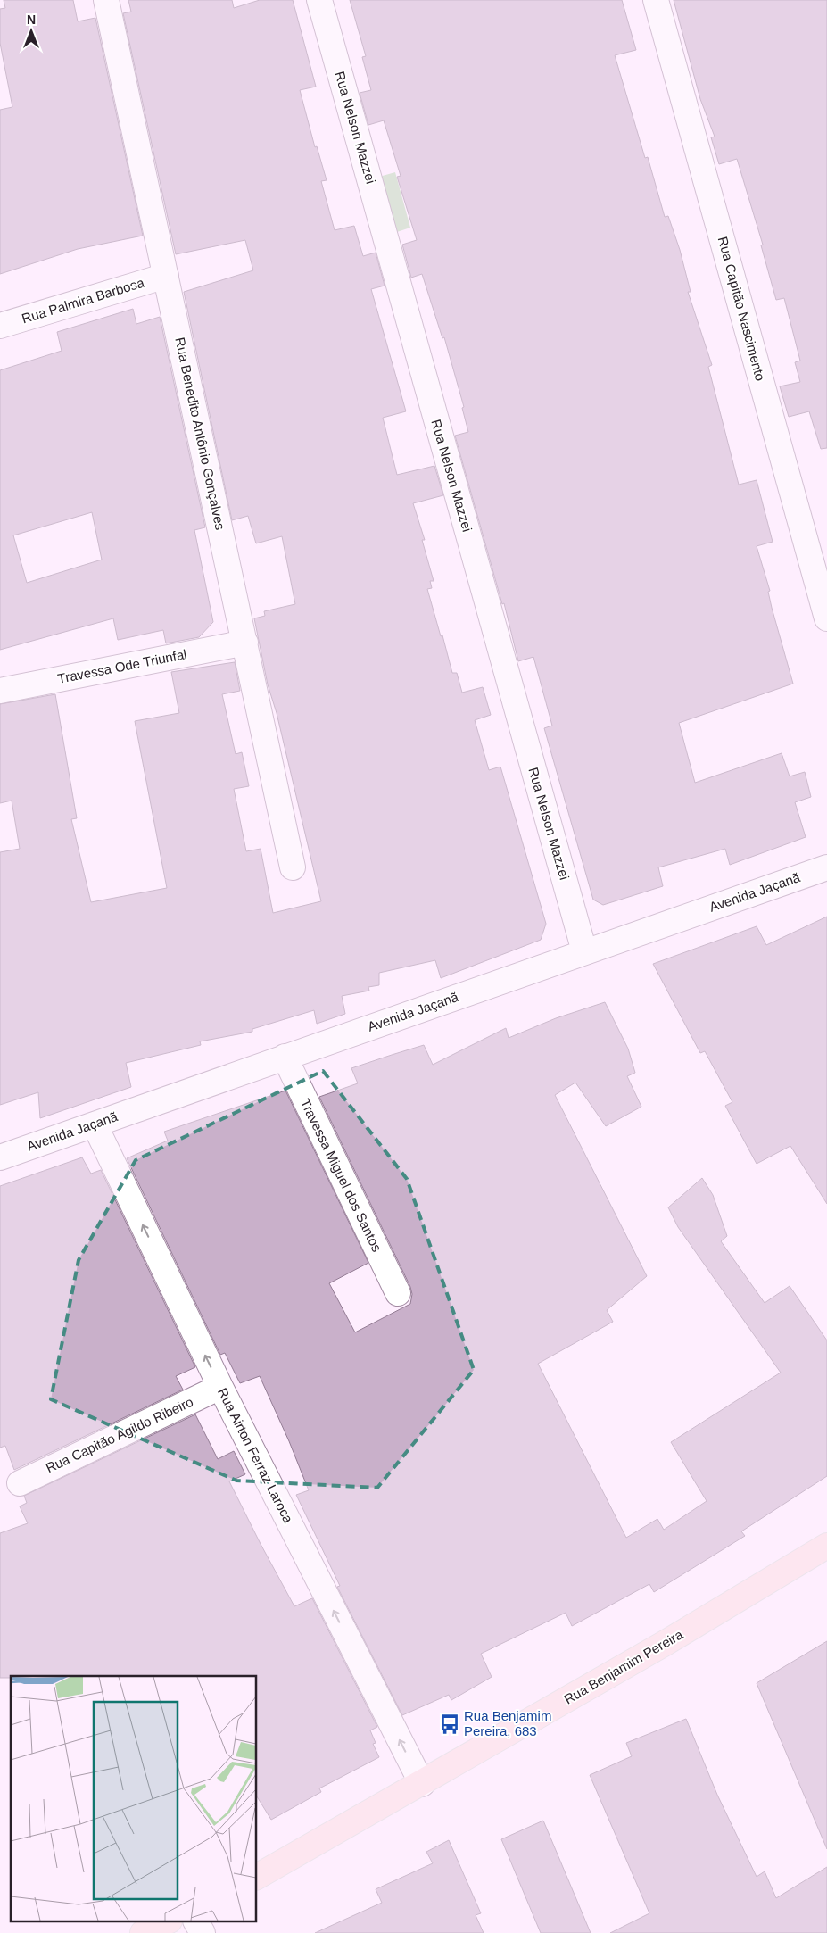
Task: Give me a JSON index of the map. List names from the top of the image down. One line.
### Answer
{"streets":{"main road":["Rua Benjamim Pereira"],"street":["Rua Nelson Mazzei","Rua Palmira Barbosa","Rua Capitão Nascimento","Rua Benedito Antônio Gonçalves","Travessa Ode Triunfal","Avenida Jaçanã","Travessa Miguel dos Santos","Rua Capitão Agildo Ribeiro","Rua Airton Ferraz Laroca"]},"crossings":[["Rua Nelson Mazzei","Avenida Jaçanã"],["Rua Palmira Barbosa","Rua Benedito Antônio Gonçalves"],["Rua Benedito Antônio Gonçalves","Travessa Ode Triunfal"],["Avenida Jaçanã","Travessa Miguel dos Santos"],["Avenida Jaçanã","Rua Airton Ferraz Laroca"],["Rua Capitão Agildo Ribeiro","Rua Airton Ferraz Laroca"],["Rua Airton Ferraz Laroca","Rua Benjamim Pereira"]],"one_way":["Rua Airton Ferraz Laroca"],"places":{"bus stop":["Rua Benjamim Pereira, 683"]},"north":"top"}
